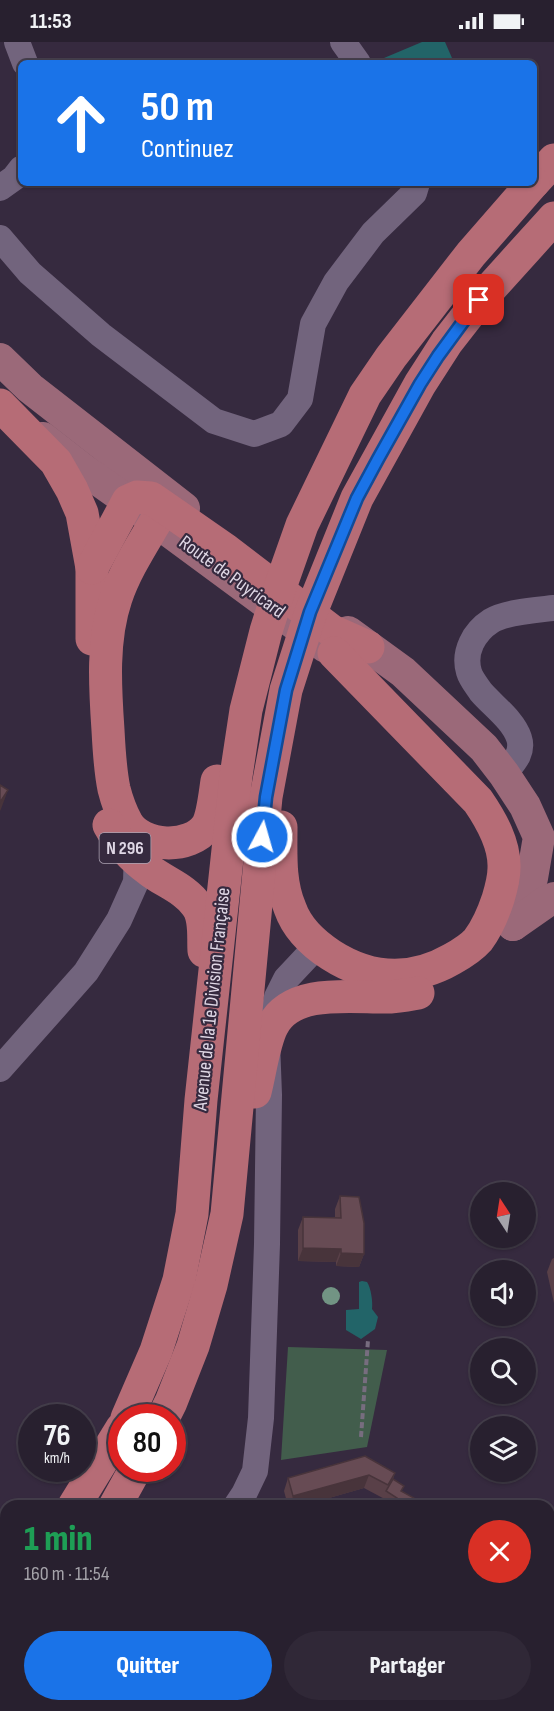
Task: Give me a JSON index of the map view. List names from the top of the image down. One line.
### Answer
{"streets":{"highway":["N 296","Avenue de la 1e Division Française"],"main road":["Route de Puyricard"]},"crossings":[["N 296","Avenue de la 1e Division Française"]],"north":"top","page":{"status":"11:53","turn":["50 m","Continuez"],"speed":"76 km/h","limit":"80","heading":["1 min","160 m · 11:54"],"buttons":["Quitter","Partager"]}}
